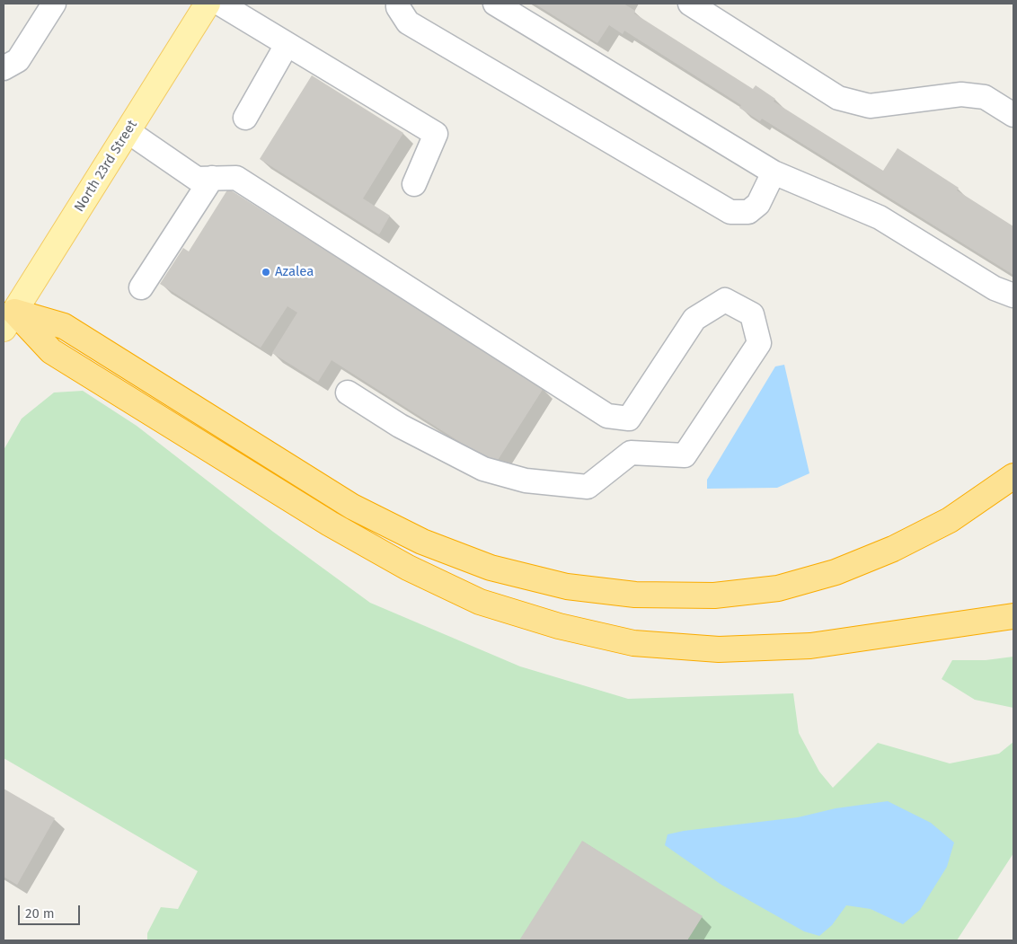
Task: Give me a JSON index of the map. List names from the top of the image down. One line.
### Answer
{"streets":{"main road":["North 23rd Street"]},"places":["Azalea"],"scale_bar":"20 m"}
